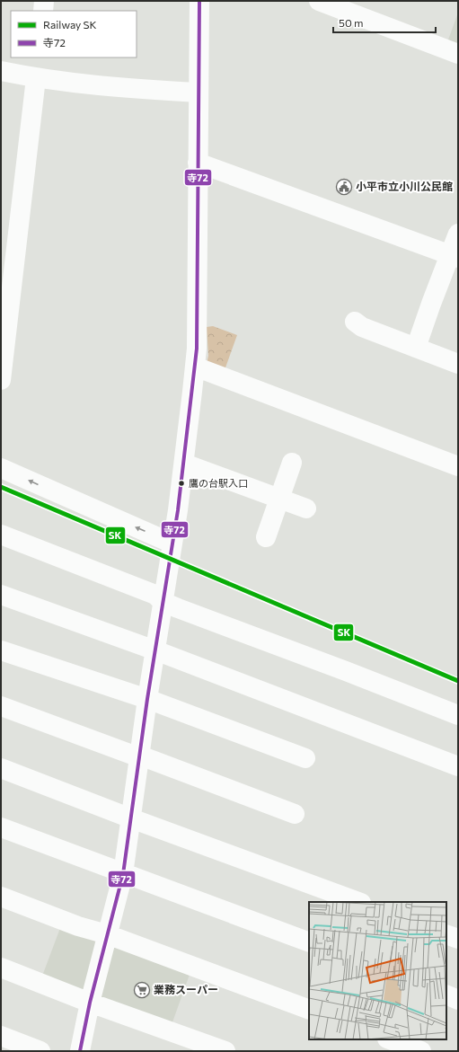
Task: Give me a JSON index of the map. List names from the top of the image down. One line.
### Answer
{"places":{"public building":["小平市立小川公民館"],"other":["鷹の台駅入口"],"supermarket":["業務スーパー"]},"lines":["transit line 寺72","rail line SK"],"legend":["Railway SK","寺72"],"scale_bar":"50 m"}
